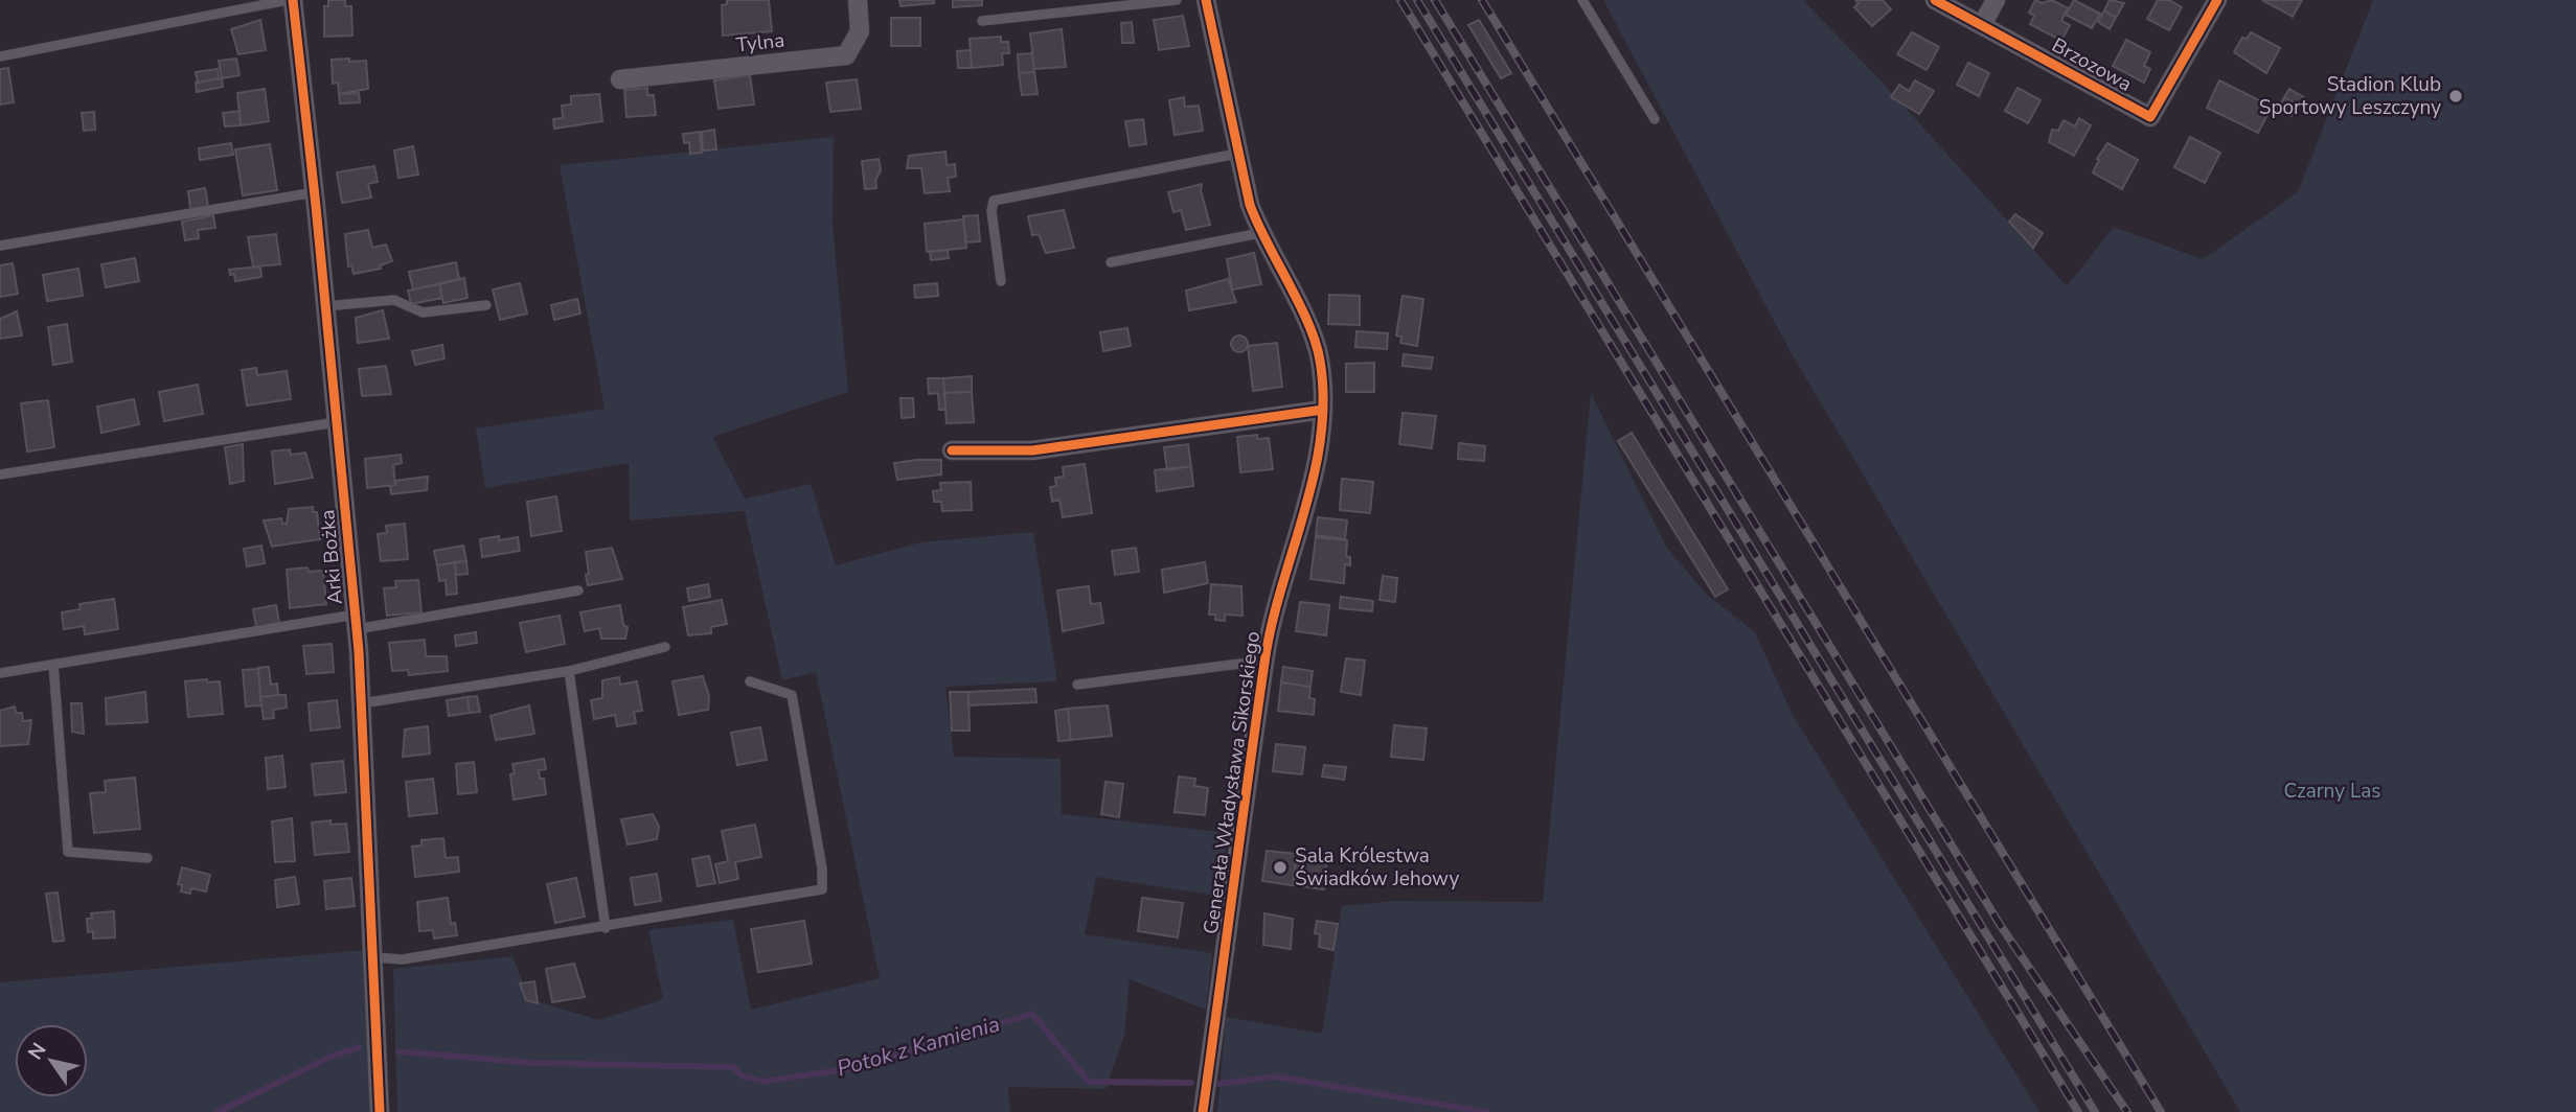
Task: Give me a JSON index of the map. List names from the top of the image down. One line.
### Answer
{"streets":{"street":["Tylna","Brzozowa","Arki Bożka","Generała Władysława Sikorskiego"]},"water":["Potok z Kamienia"],"parks":["Czarny Las"],"places":["Stadion Klub Sportowy Leszczyny","Sala Królestwa Świadków Jehowy"],"north":"top left"}
